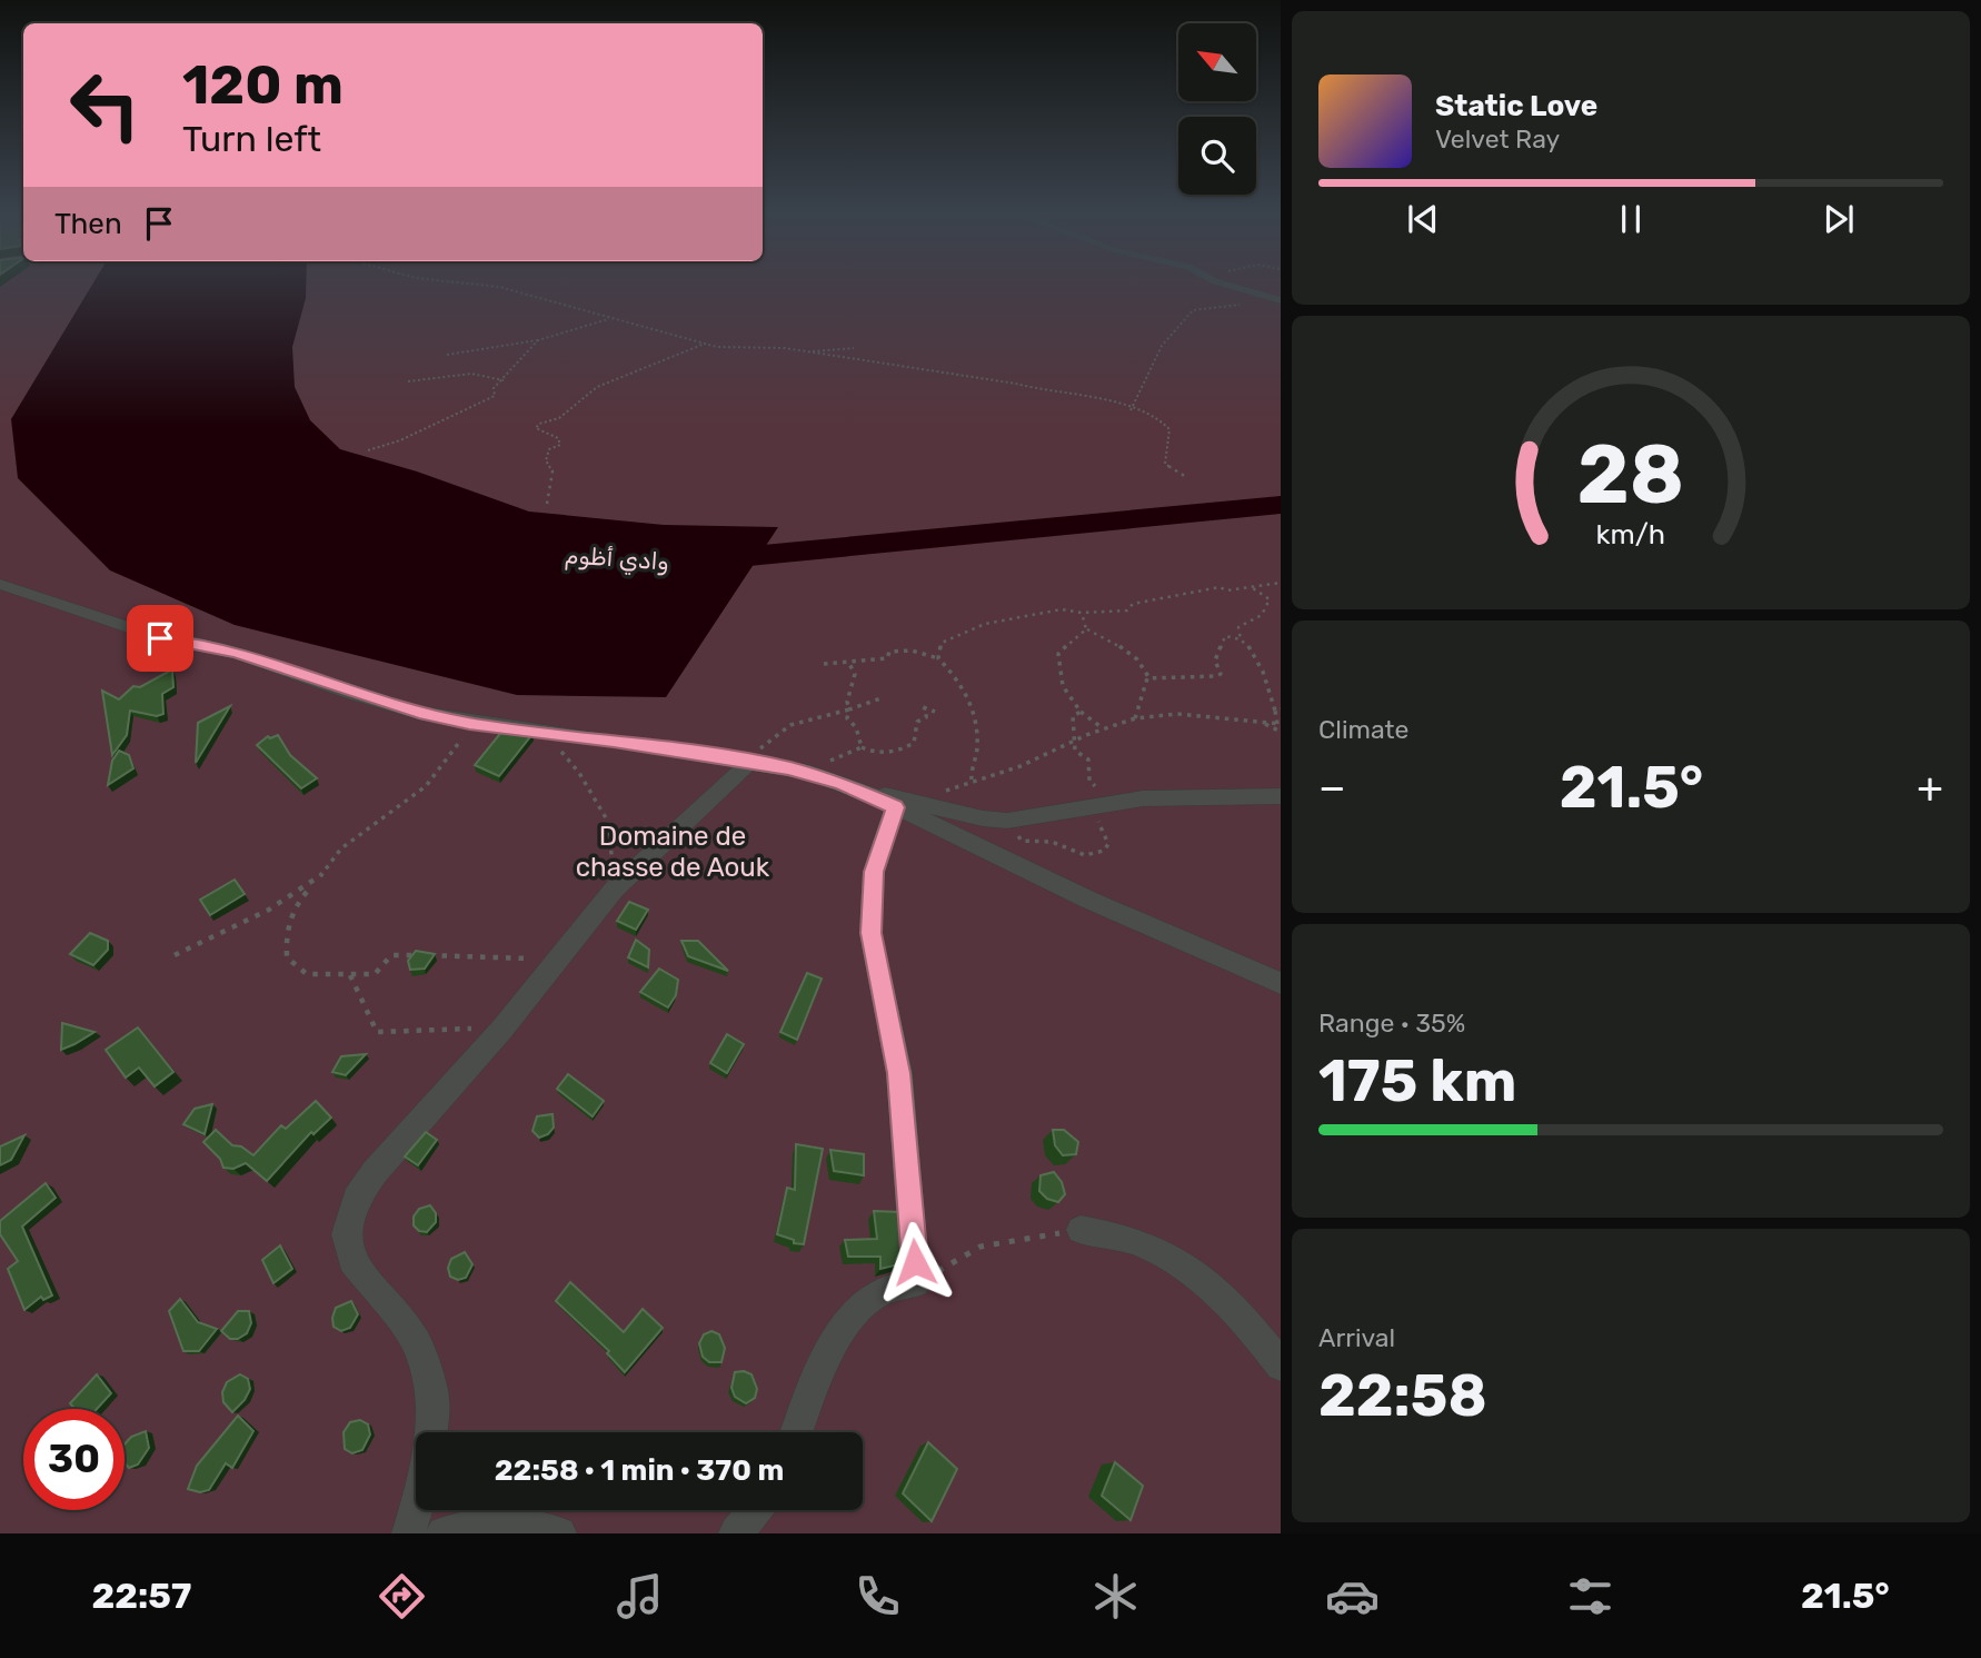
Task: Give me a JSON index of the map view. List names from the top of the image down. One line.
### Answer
{"water":["وادي أظوم"],"parks":["Domaine de chasse de Aouk"],"north":"top left","page":{"turn":["120 m","Turn left"],"song":["Static Love","Velvet Ray"],"then":"Then","tile":["Climate",["Range · 35%","175 km"],["Arrival","22:58"]],"heat":["−","21.5°","+"],"limit":"30","trip":"22:58 · 1 min · 370 m","tabs":["22:57","21.5°"],"gauge":["28","km/h"]}}
